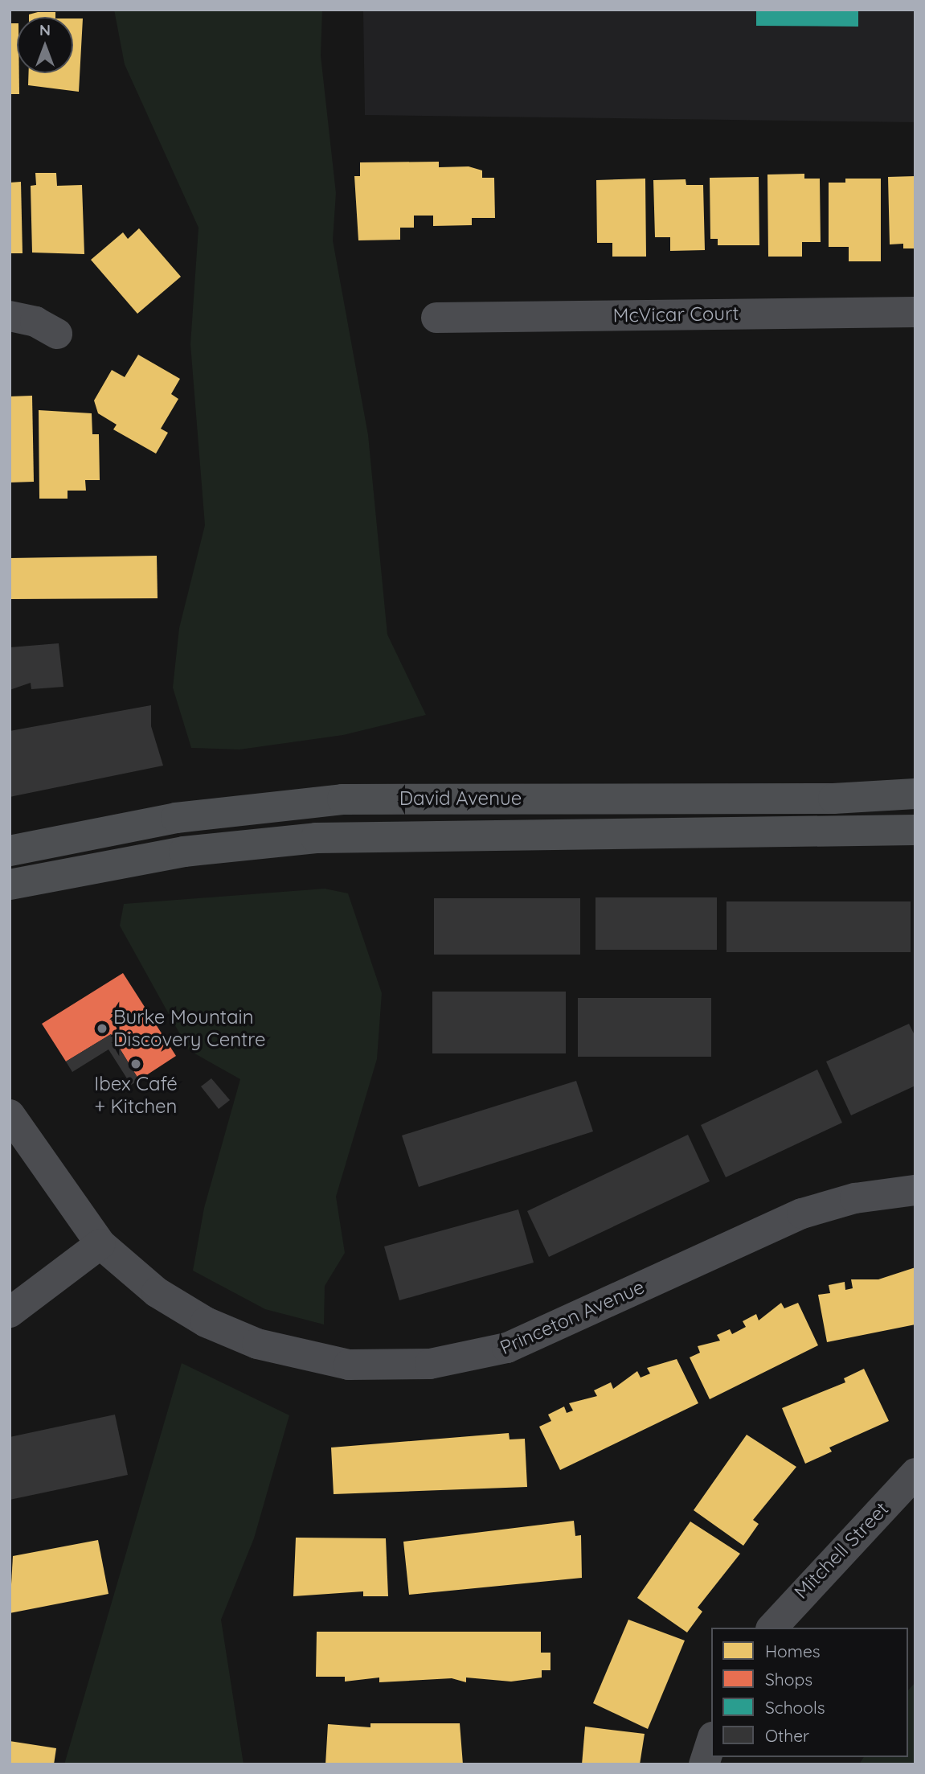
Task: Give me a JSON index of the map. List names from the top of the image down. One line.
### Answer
{"streets":{"main road":["David Avenue"],"street":["McVicar Court","Princeton Avenue","Mitchell Street"]},"places":["Burke Mountain Discovery Centre","Ibex Café + Kitchen"],"legend":["Homes","Shops","Schools","Other"],"north":"top"}
